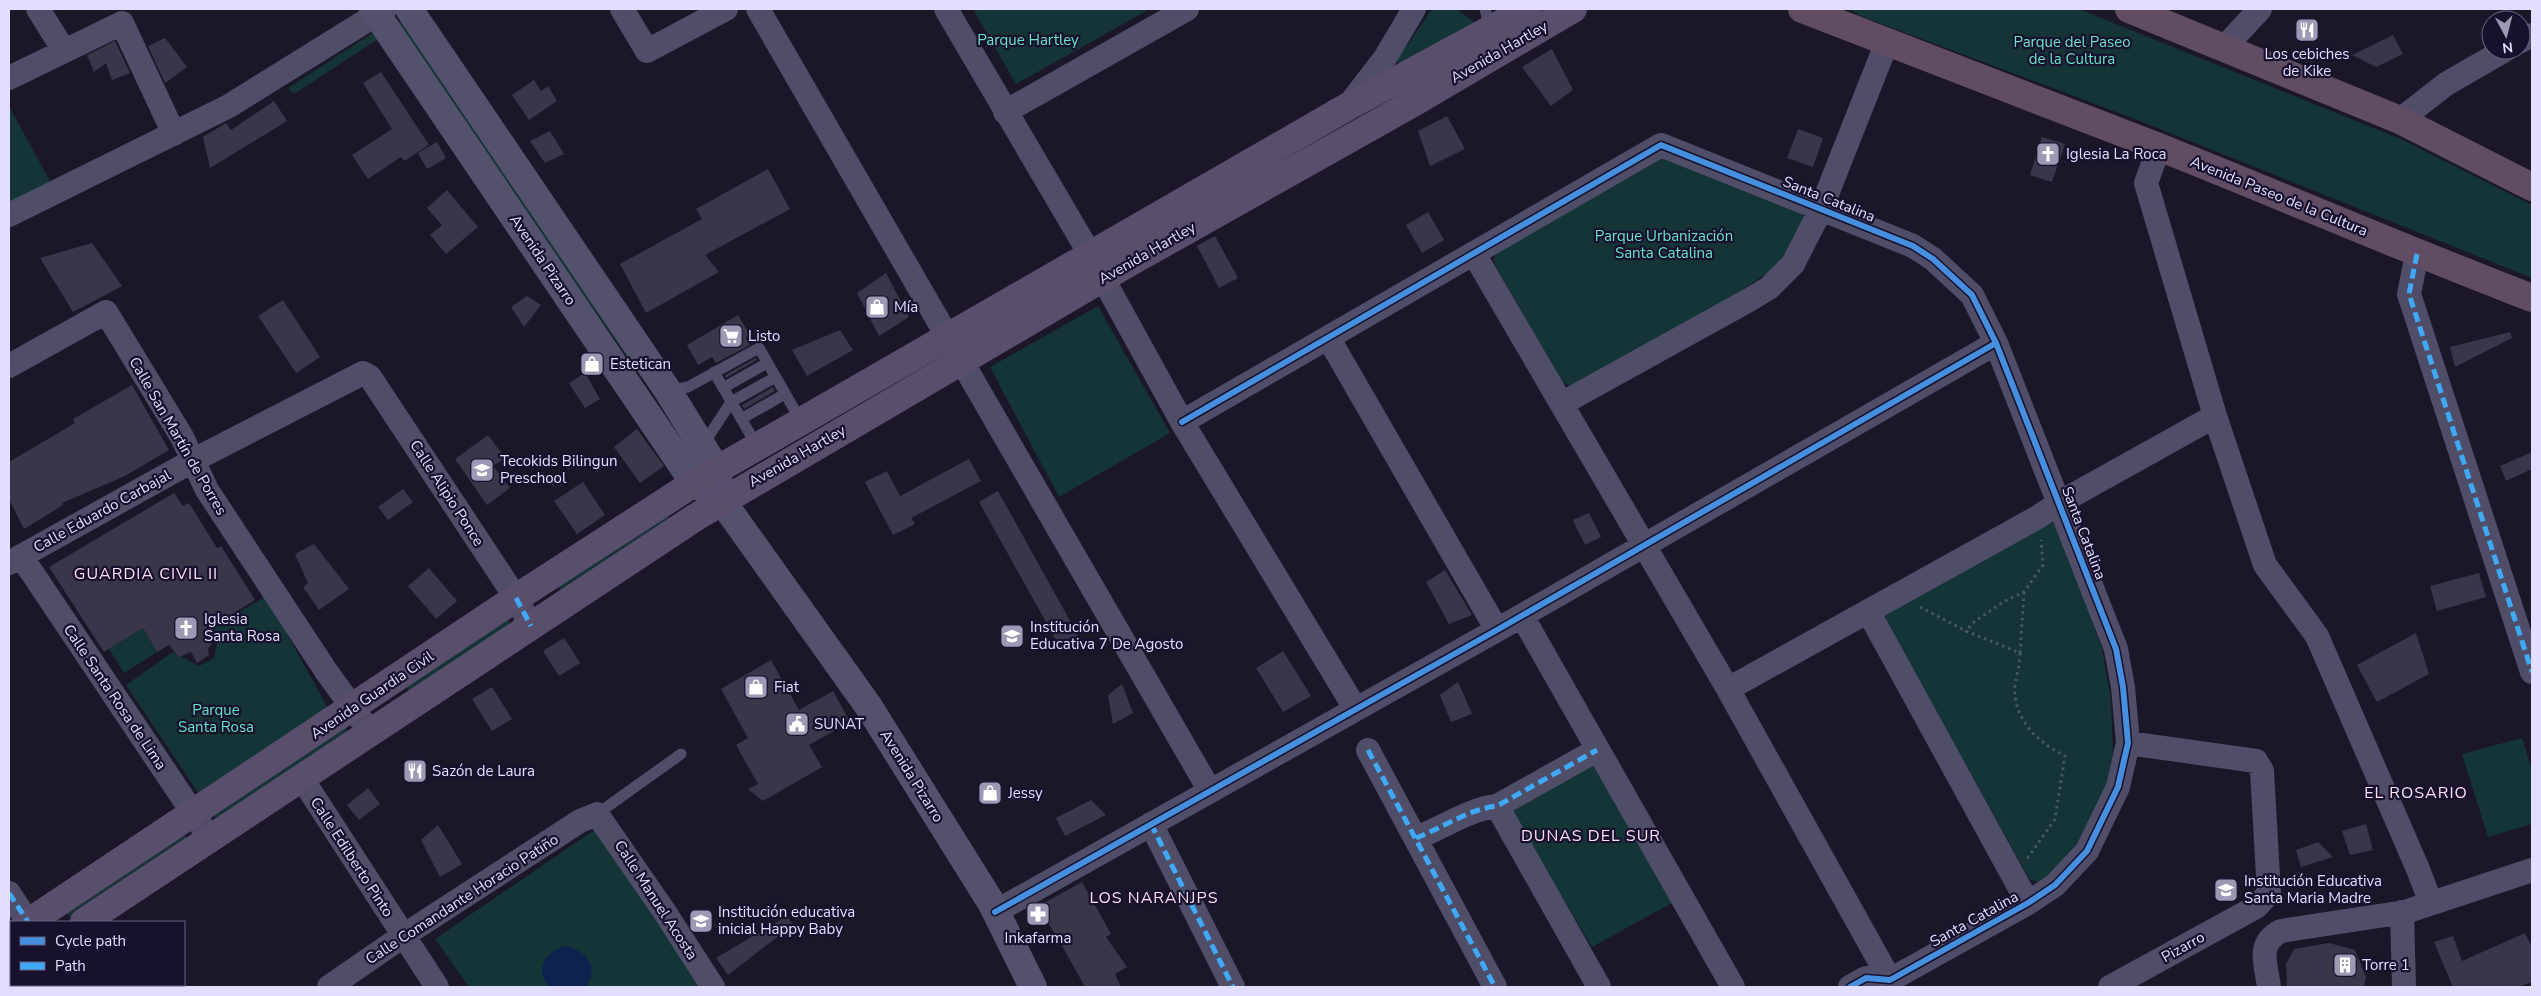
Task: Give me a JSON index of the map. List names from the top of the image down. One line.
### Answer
{"streets":{"highway":["Avenida Paseo de la Cultura"],"main road":["Avenida Hartley","Avenida Pizarro","Avenida Guardia Civil"],"street":["Santa Catalina","Calle San Martín de Porres","Calle Alipio Ponce","Calle Eduardo Carbajal","Calle Santa Rosa de Lima","Calle Edilberto Pinto","Calle Comandante Horacio Patiño","Calle Manuel Acosta","Pizarro"]},"crossings":[["Avenida Hartley","Avenida Pizarro"],["Avenida Hartley","Avenida Guardia Civil"],["Santa Catalina","Pizarro"],["Avenida Pizarro","Avenida Guardia Civil"],["Calle San Martín de Porres","Calle Eduardo Carbajal"],["Calle San Martín de Porres","Avenida Guardia Civil"],["Calle Alipio Ponce","Calle Eduardo Carbajal"],["Calle Alipio Ponce","Avenida Guardia Civil"],["Calle Eduardo Carbajal","Calle Santa Rosa de Lima"],["Avenida Guardia Civil","Calle Santa Rosa de Lima"],["Avenida Guardia Civil","Calle Edilberto Pinto"],["Calle Edilberto Pinto","Calle Comandante Horacio Patiño"],["Calle Comandante Horacio Patiño","Calle Manuel Acosta"]],"districts":["GUARDIA CIVIL II","EL ROSARIO","DUNAS DEL SUR","LOS NARANJPS"],"parks":["Parque Hartley","Parque del Paseo de la Cultura","Parque Urbanización Santa Catalina","Parque Santa Rosa"],"places":{"restaurant":["Los cebiches de Kike","Sazón de Laura"],"church":["Iglesia La Roca","Iglesia Santa Rosa"],"shop":["Mía","Estetican","Fiat","Jessy"],"supermarket":["Listo"],"school or university":["Tecokids Bilingun Preschool","Institución Educativa 7 De Agosto","Institución Educativa Santa Maria Madre","Institución educativa inicial Happy Baby"],"public building":["SUNAT"],"pharmacy":["Inkafarma"],"building":["Torre 1"]},"legend":["Cycle path","Path"],"north":"bottom"}
